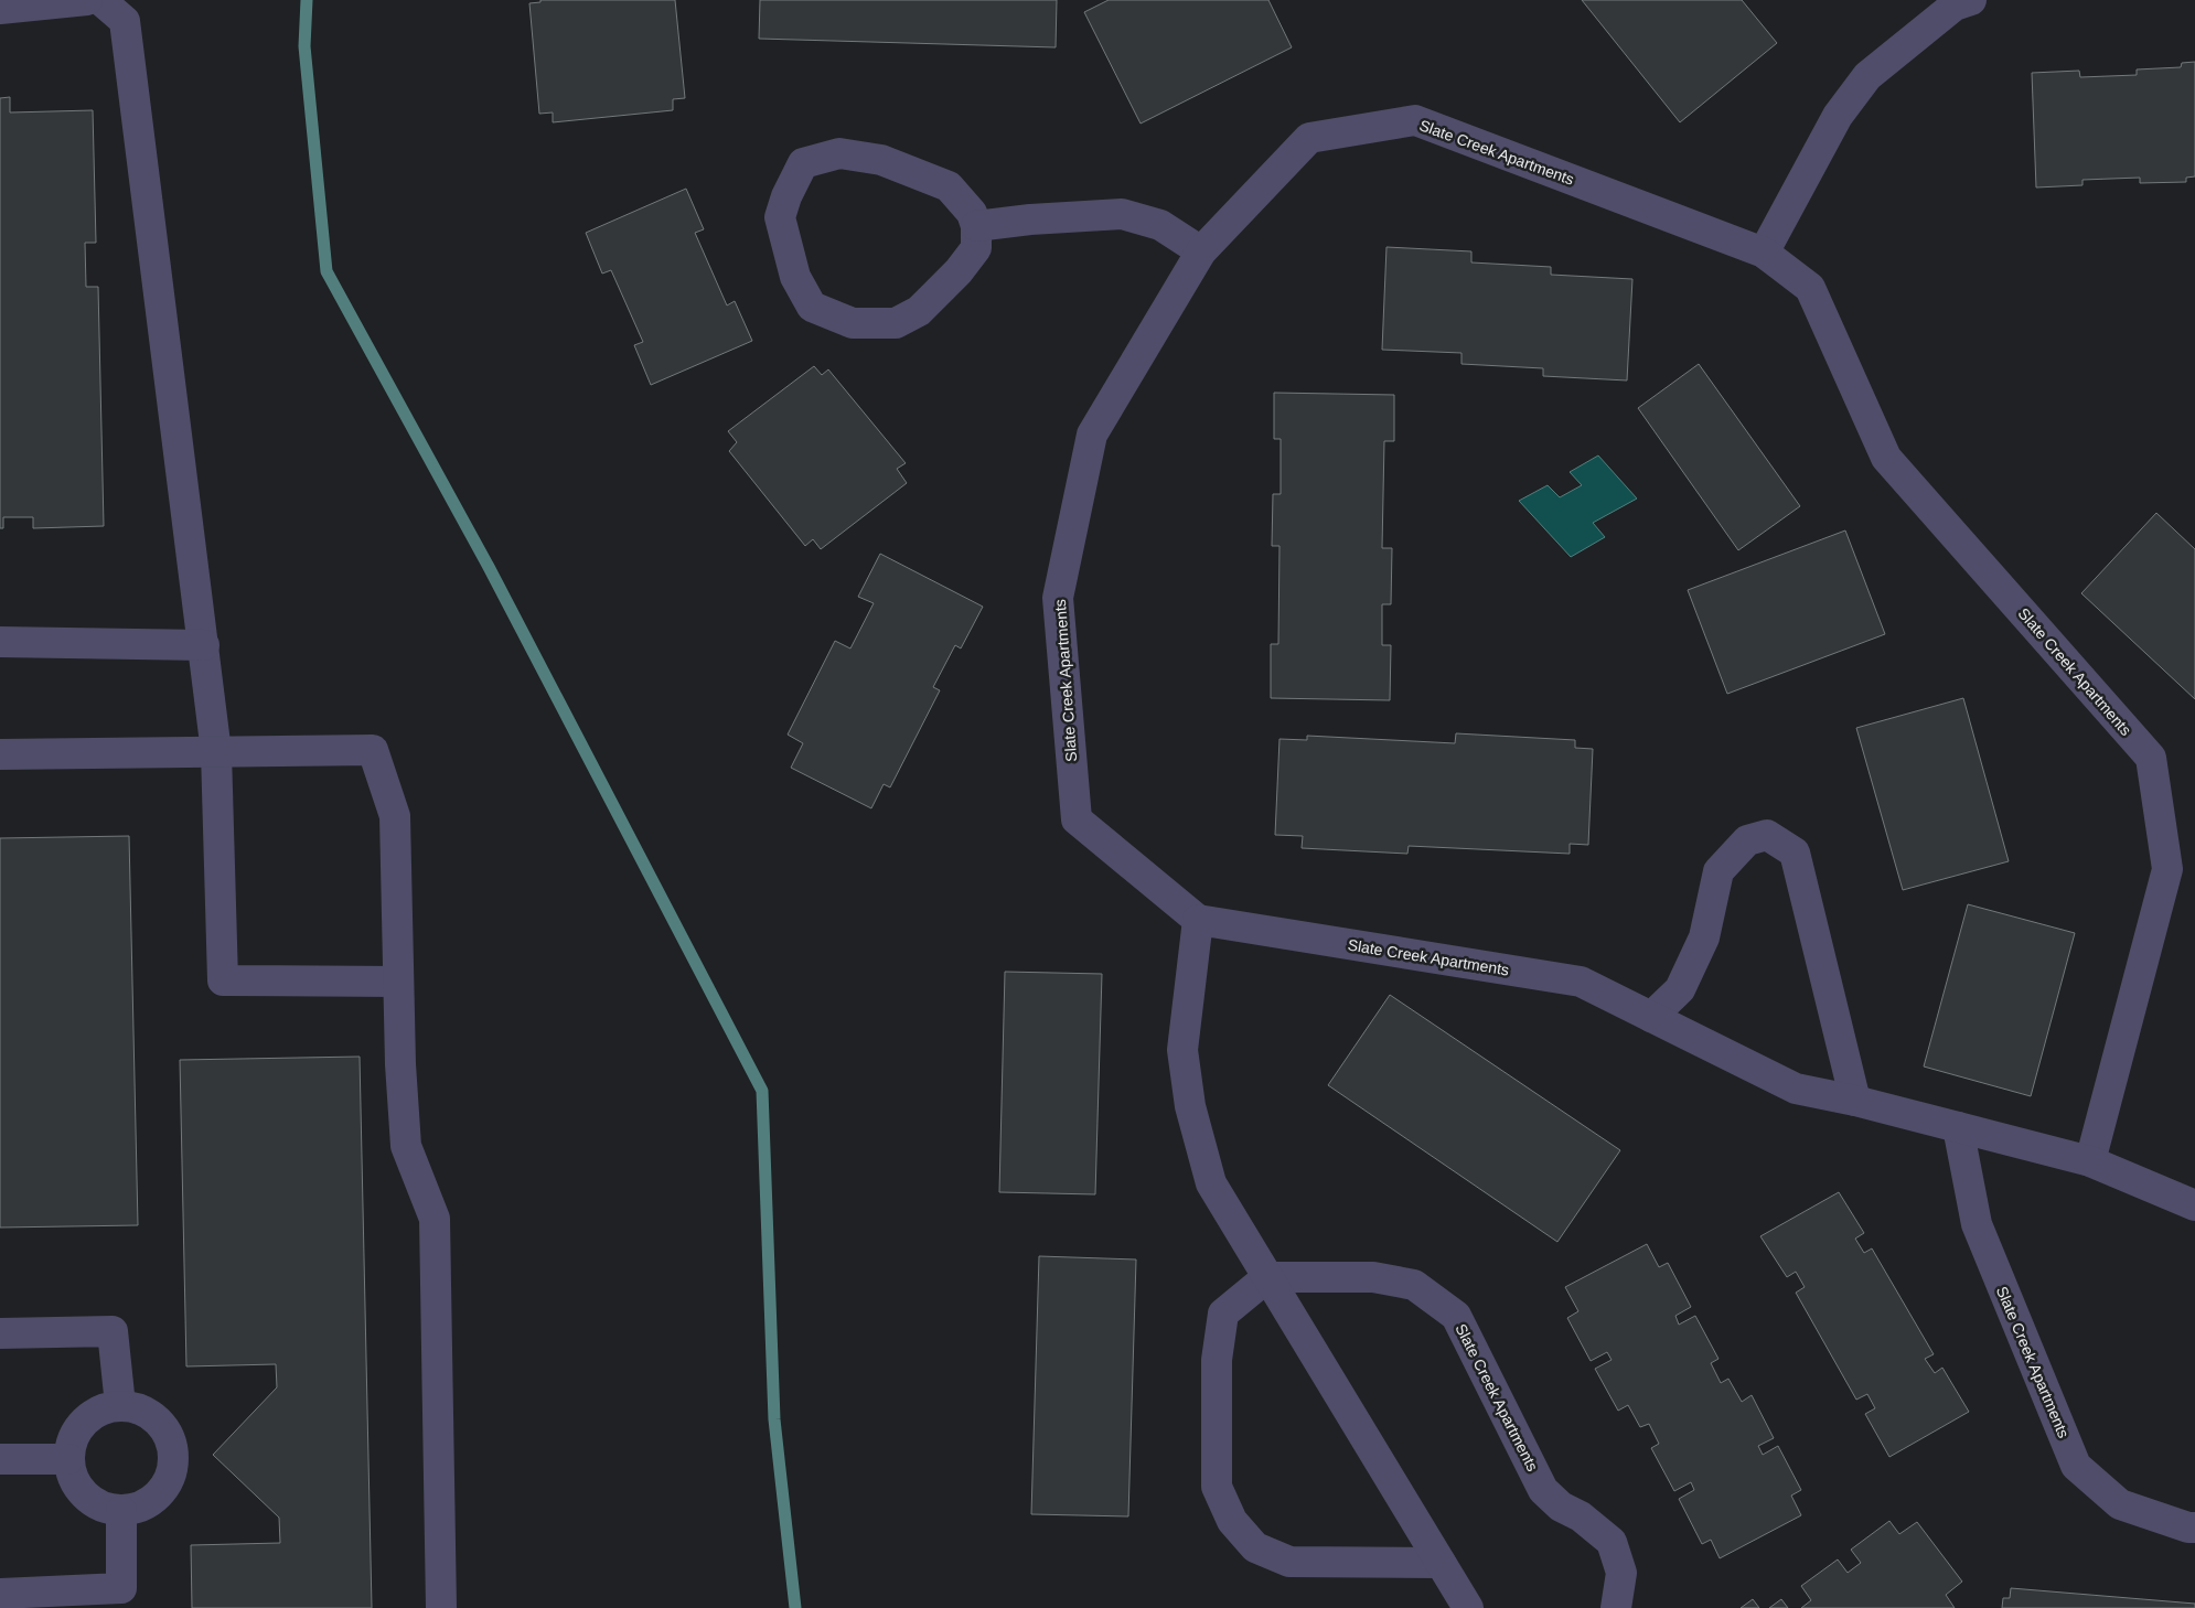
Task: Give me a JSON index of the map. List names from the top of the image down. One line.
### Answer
{"streets":{"lane":["Slate Creek Apartments"]}}
